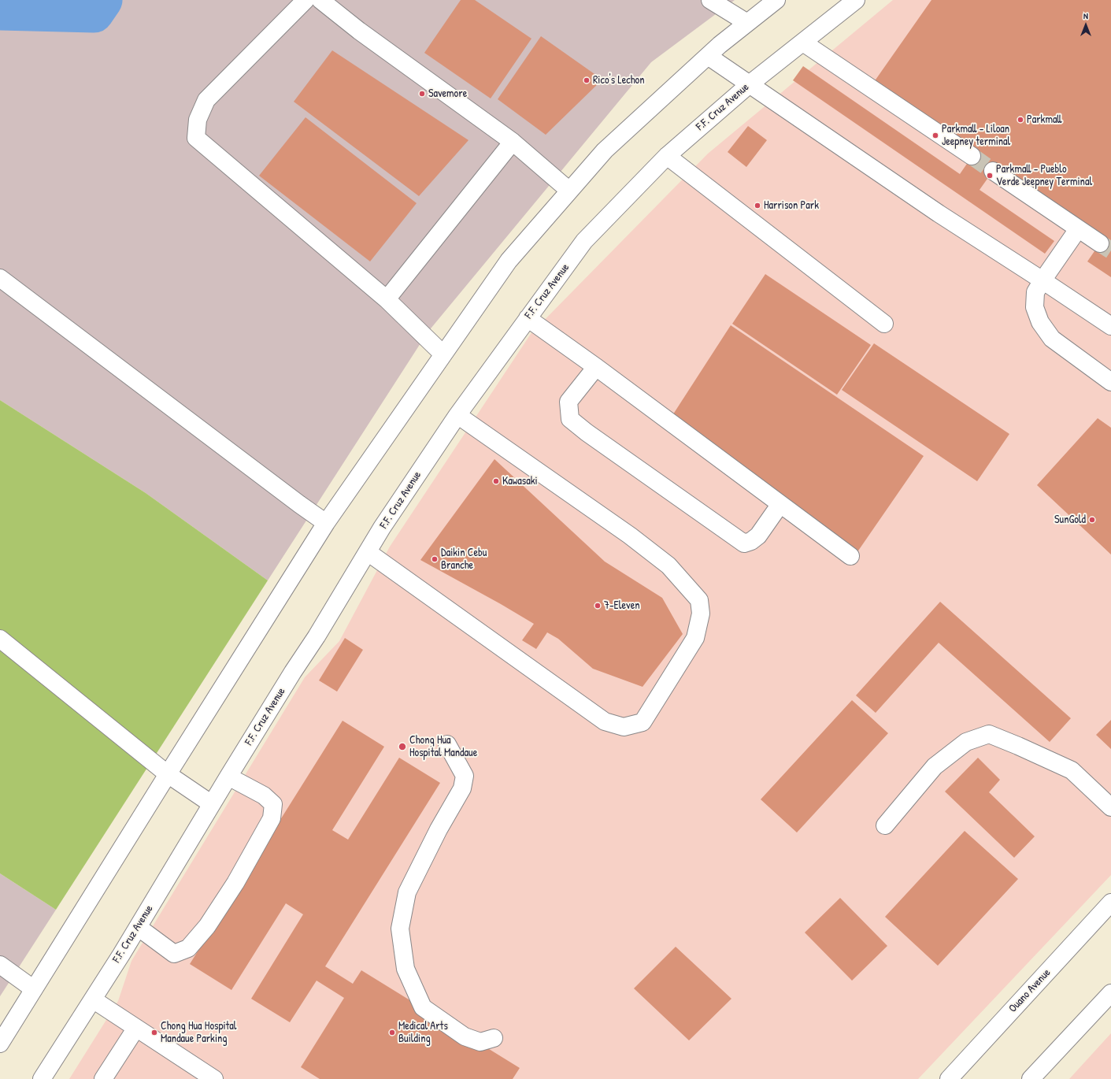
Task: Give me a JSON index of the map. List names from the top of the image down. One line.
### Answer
{"streets":{"main road":["F.F. Cruz Avenue","Ouano Avenue"]},"places":["Rico's Lechon","Savemore","Parkmall","Parkmall - Liloan Jeepney terminal","Parkmall - Pueblo Verde Jeepney Terminal","Harrison Park","Kawasaki","SunGold","Daikin Cebu Branche","7-Eleven","Chong Hua Hospital Mandaue","Chong Hua Hospital Mandaue Parking","Medical Arts Building"],"north":"top"}
